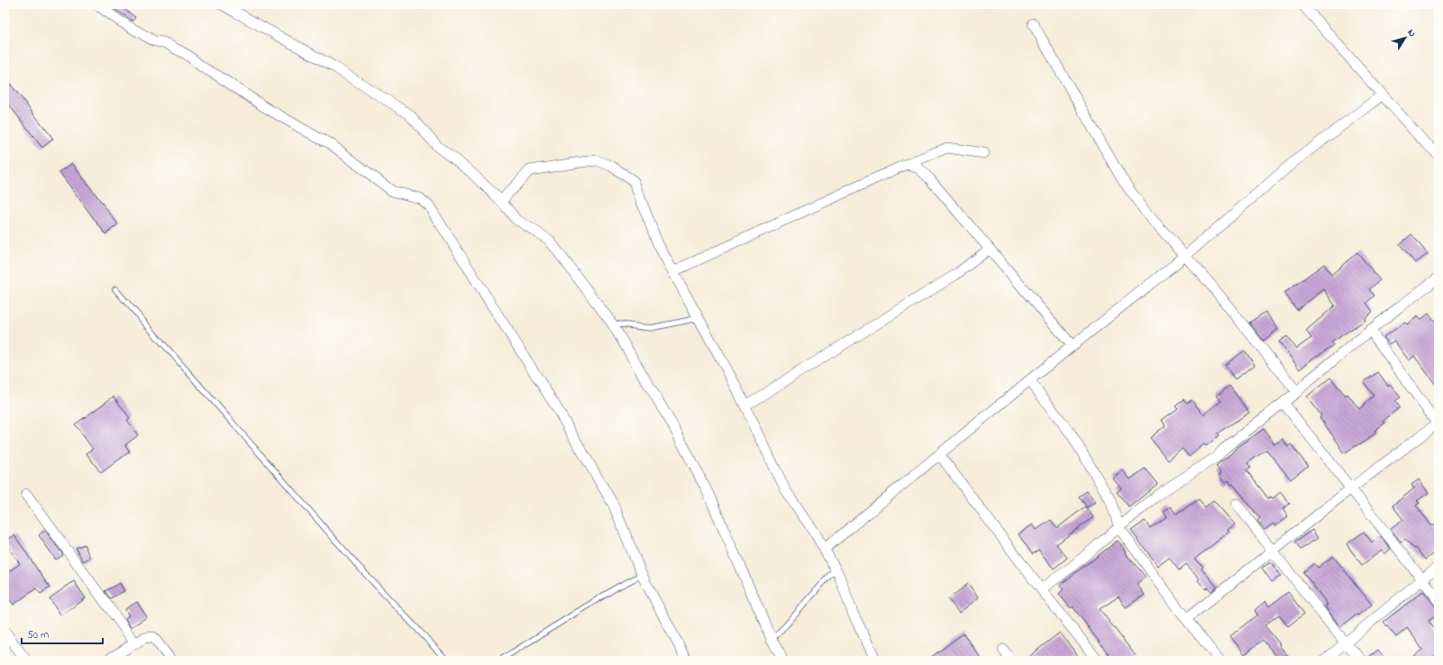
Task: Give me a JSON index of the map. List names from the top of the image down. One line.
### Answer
{"scale_bar":"50 m","north":"top right"}
